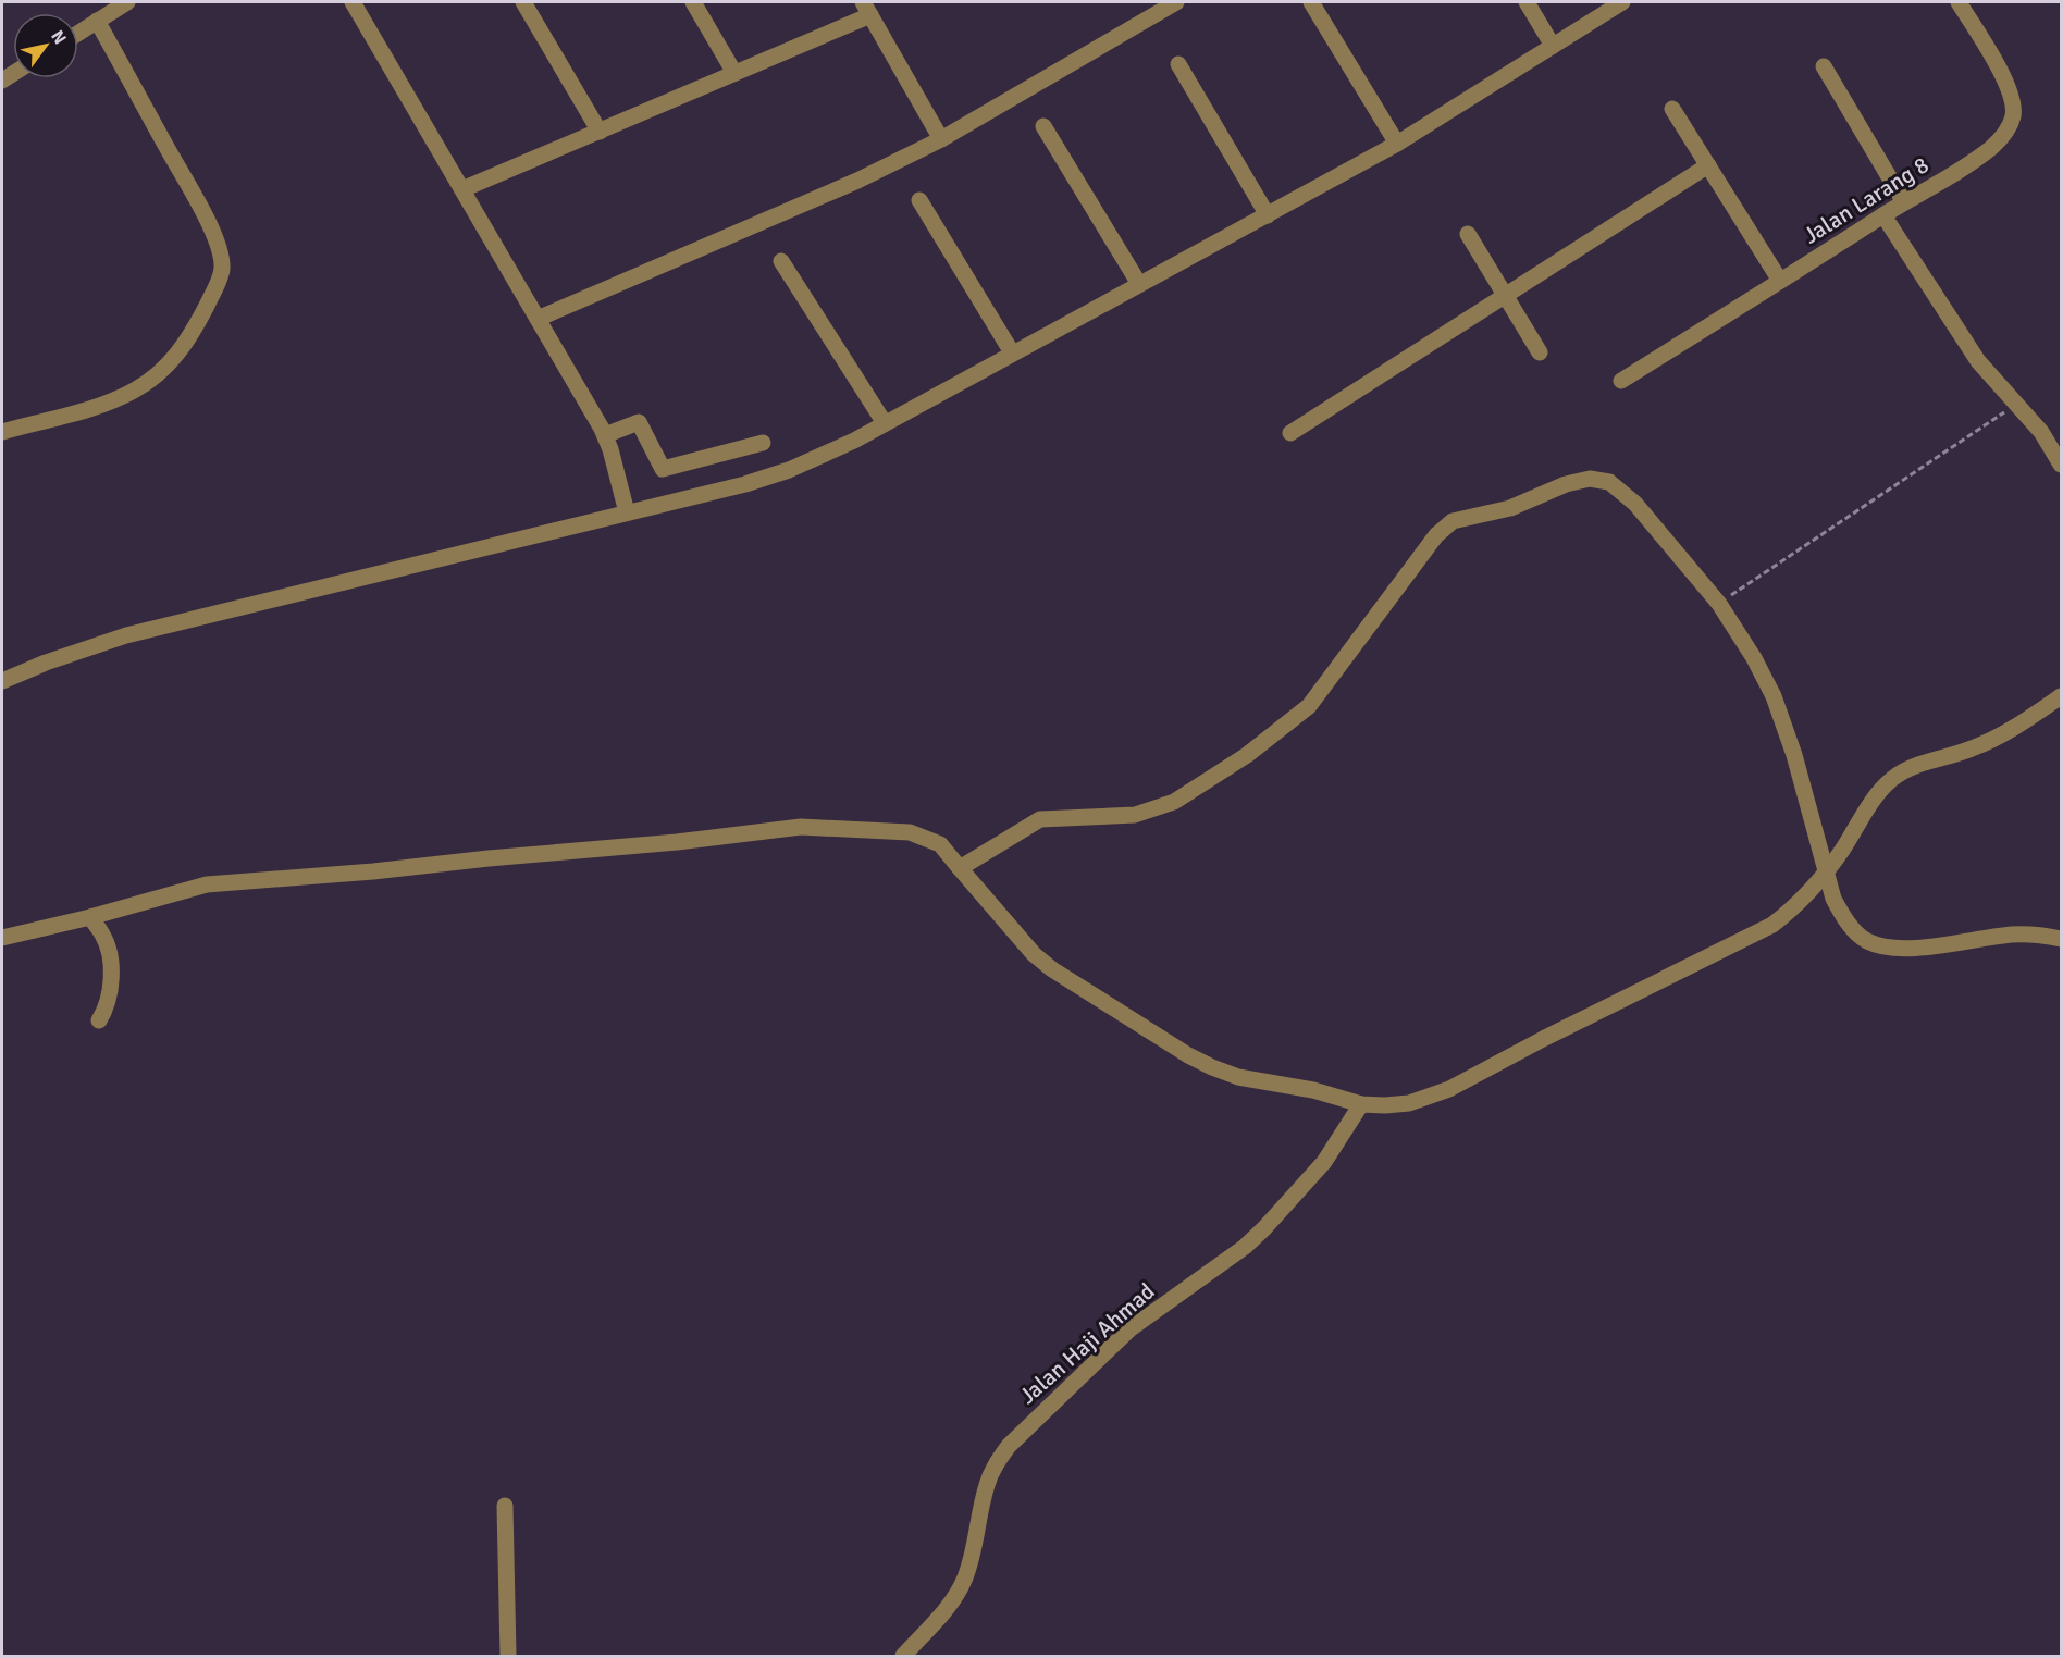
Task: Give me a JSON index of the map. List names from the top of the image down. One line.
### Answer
{"streets":{"street":["Jalan Larang 8","Jalan Haji Ahmad"]},"north":"top right"}
